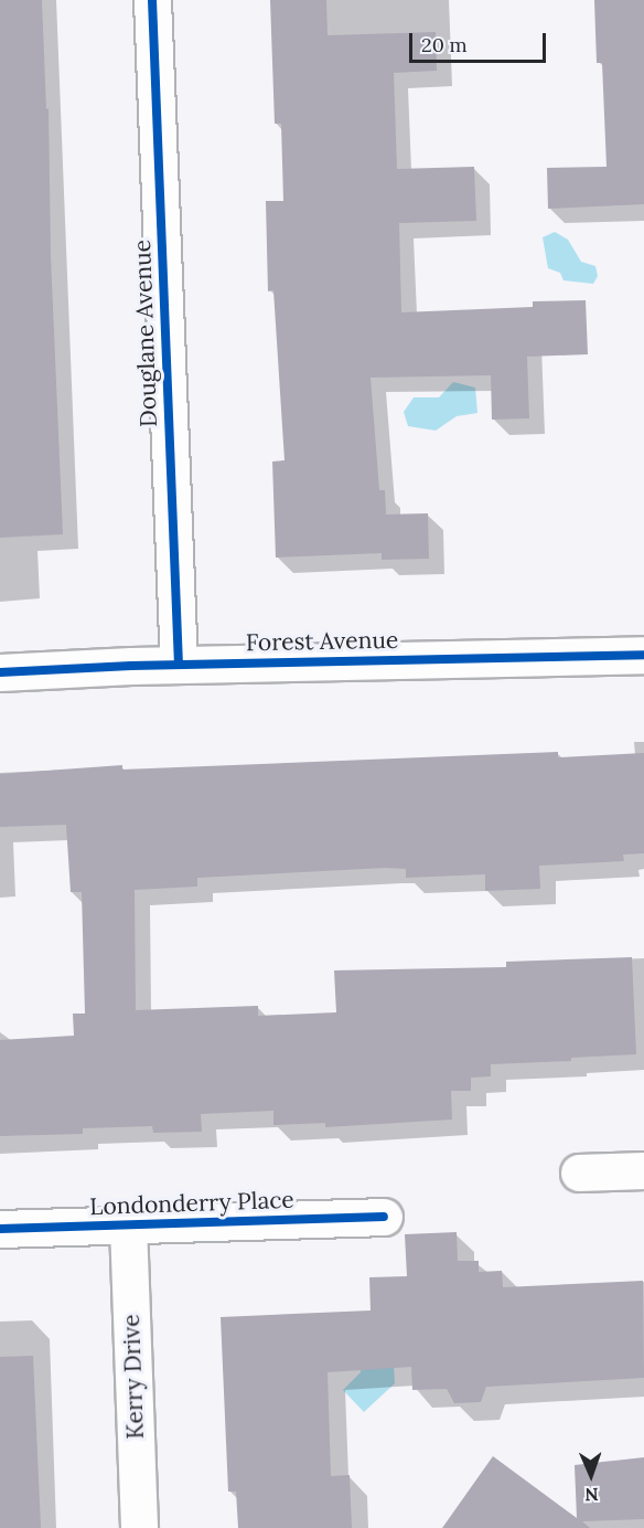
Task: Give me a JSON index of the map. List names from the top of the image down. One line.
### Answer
{"streets":{"street":["Douglane Avenue","Forest Avenue","Londonderry Place","Kerry Drive"]},"crossings":[["Douglane Avenue","Forest Avenue"],["Londonderry Place","Kerry Drive"]],"scale_bar":"20 m","north":"bottom"}
